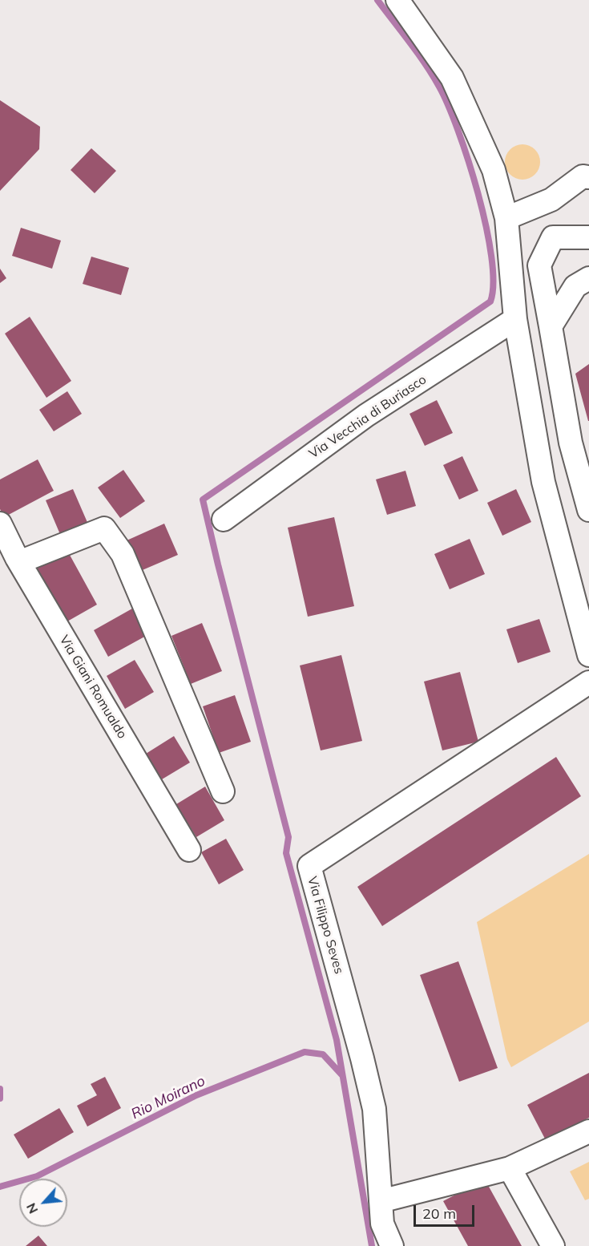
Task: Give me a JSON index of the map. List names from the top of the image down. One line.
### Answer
{"streets":{"street":["Via Vecchia di Buriasco","Via Giani Romualdo","Via Filippo Seves"]},"water":["Rio Moirano"],"scale_bar":"20 m","north":"bottom left"}
